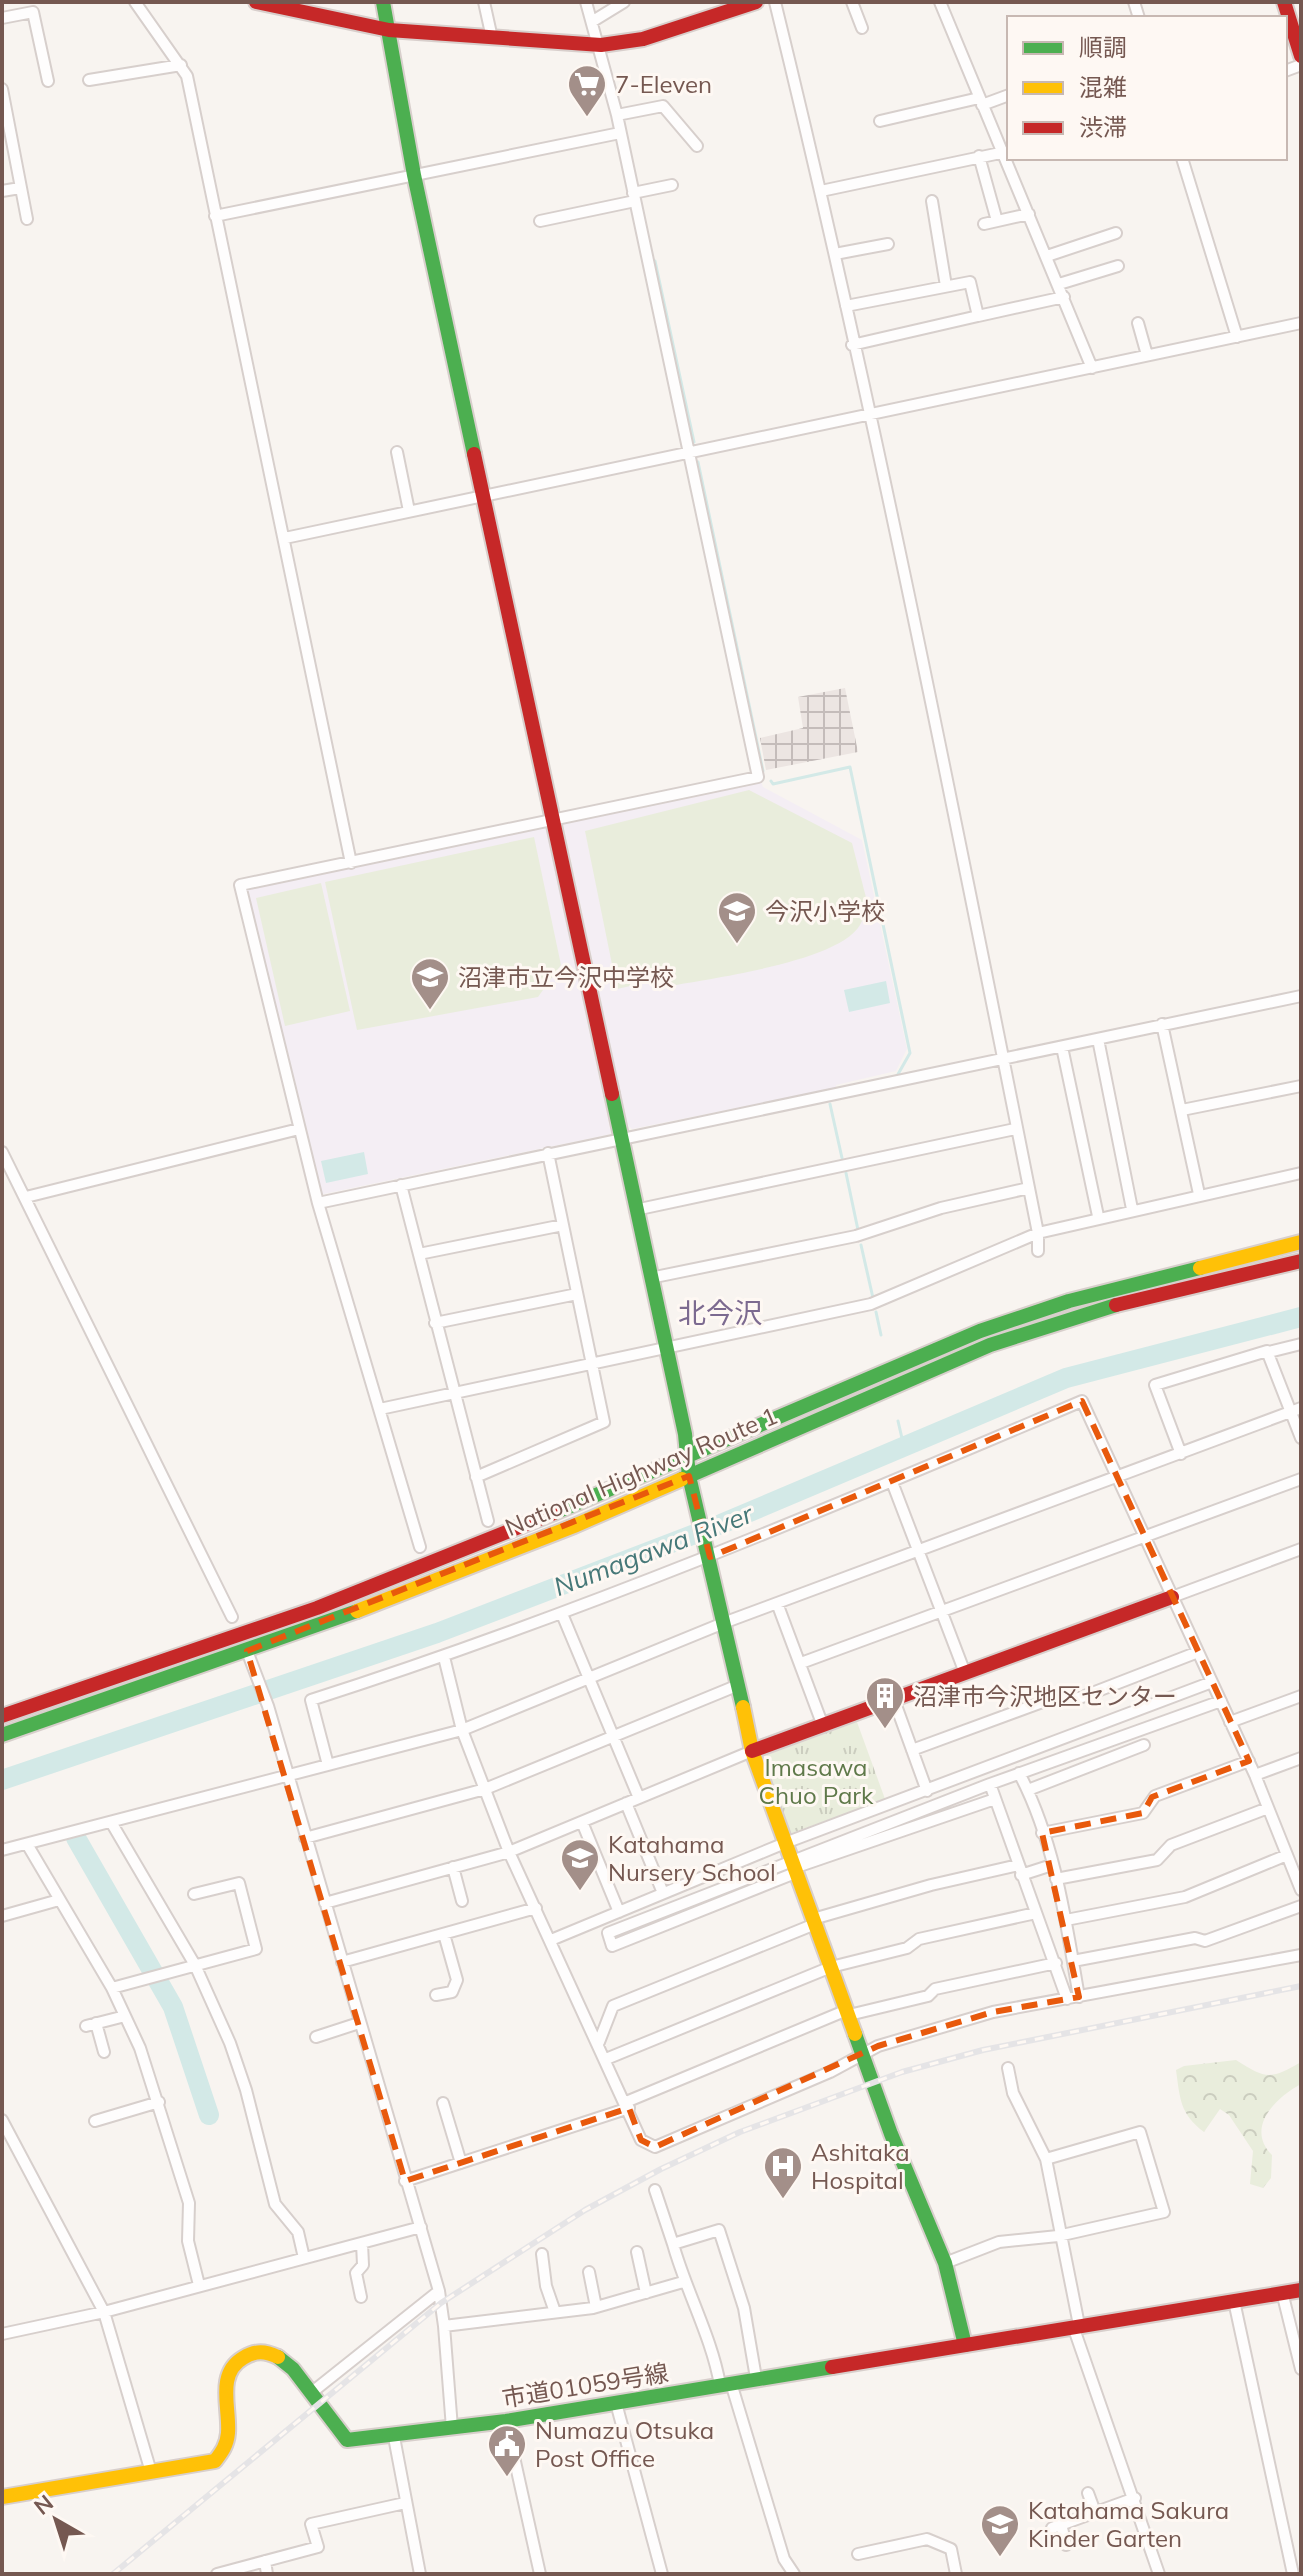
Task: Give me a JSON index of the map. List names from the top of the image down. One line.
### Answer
{"streets":{"main road":["National Highway Route 1","市道01059号線"]},"districts":["北今沢"],"water":["Numagawa River"],"parks":["Imasawa Chuo Park"],"places":{"supermarket":["7-Eleven"],"school or university":["今沢小学校","沼津市立今沢中学校","Katahama Nursery School","Katahama Sakura Kinder Garten"],"building":["沼津市今沢地区センター"],"hospital":["Ashitaka Hospital"],"public building":["Numazu Otsuka Post Office"]},"legend":["順調","混雑","渋滞"],"north":"top left"}
